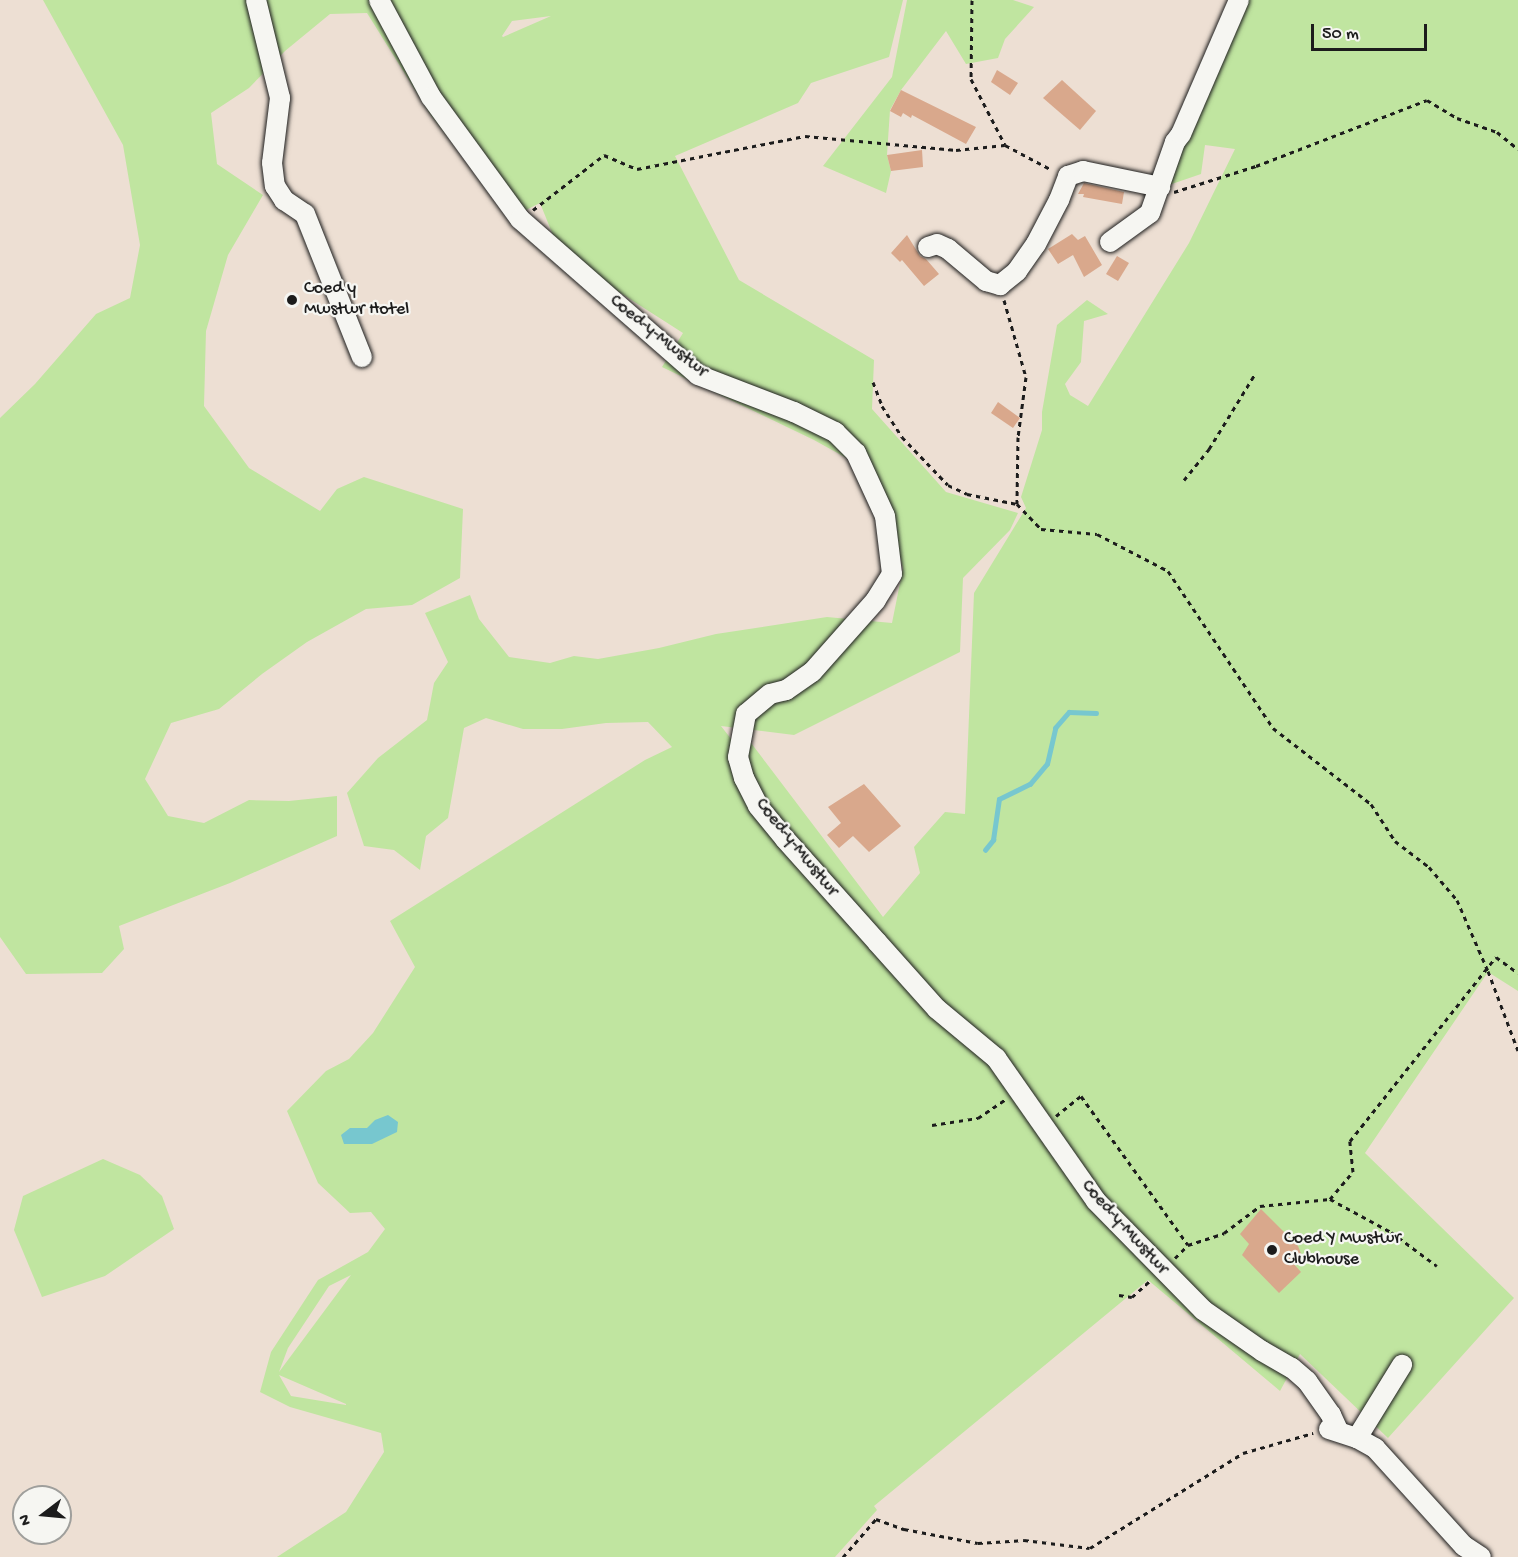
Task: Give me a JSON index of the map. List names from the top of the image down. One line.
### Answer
{"streets":{"street":["Coed-y-Mwstwr"]},"places":["Coed y Mwstwr Hotel","Coed Y Mwstwr Clubhouse"],"scale_bar":"50 m","north":"left"}
